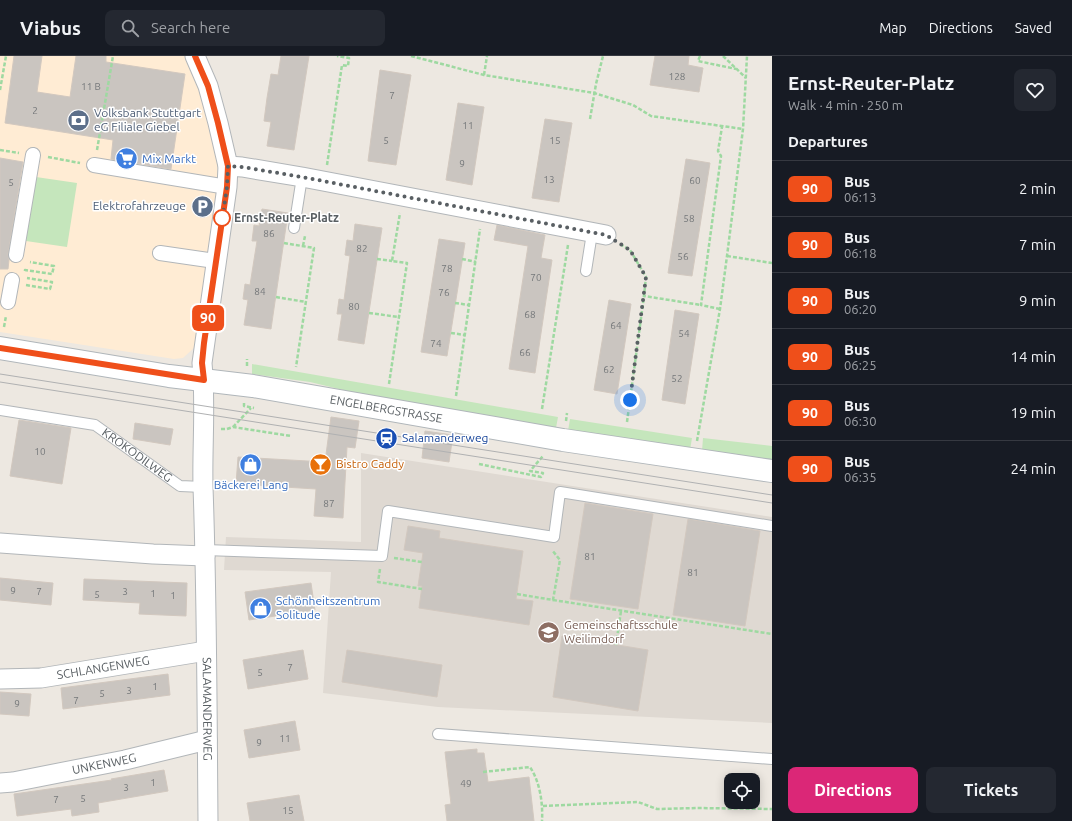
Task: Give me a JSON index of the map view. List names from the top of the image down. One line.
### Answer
{"streets":{"main road":["ENGELBERGSTRASSE"],"street":["SCHLANGENWEG","SALAMANDERWEG","UNKENWEG"],"lane":["KROKODILWEG"]},"crossings":[["ENGELBERGSTRASSE","SALAMANDERWEG"],["KROKODILWEG","SALAMANDERWEG"],["SCHLANGENWEG","SALAMANDERWEG"],["SALAMANDERWEG","UNKENWEG"]],"places":{"bank":["Volksbank Stuttgart eG Filiale Giebel"],"supermarket":["Mix Markt"],"parking":["Elektrofahrzeuge"],"other":["Ernst-Reuter-Platz"],"station":["Salamanderweg"],"shop":["Bäckerei Lang","Schönheitszentrum Solitude"],"bar":["Bistro Caddy"],"school or university":["Gemeinschaftsschule Weilimdorf"]},"lines":["bus line 90"],"house_numbers":["128","11 B","7","2","11","5","15","9","13","60","5","58","86","82","56","78","70","84","76","80","68","64","54","74","66","62","52","10","87","81","81","9","7","3","1","5","1","7","5","1","3","5","7","9","11","9","1","49","3","5","7","15"],"page":{"header":"Viabus","search":"Search here","nav":["Map","Directions","Saved"],"on_map":"90","heading":[["Ernst-Reuter-Platz","Walk · 4 min · 250 m"],"Departures"],"list":[{"mark":"90","name":"Bus","note":"06:13","value":"2 min"},{"mark":"90","name":"Bus","note":"06:18","value":"7 min"},{"mark":"90","name":"Bus","note":"06:20","value":"9 min"},{"mark":"90","name":"Bus","note":"06:25","value":"14 min"},{"mark":"90","name":"Bus","note":"06:30","value":"19 min"},{"mark":"90","name":"Bus","note":"06:35","value":"24 min"}],"buttons":["Directions","Tickets"]}}
